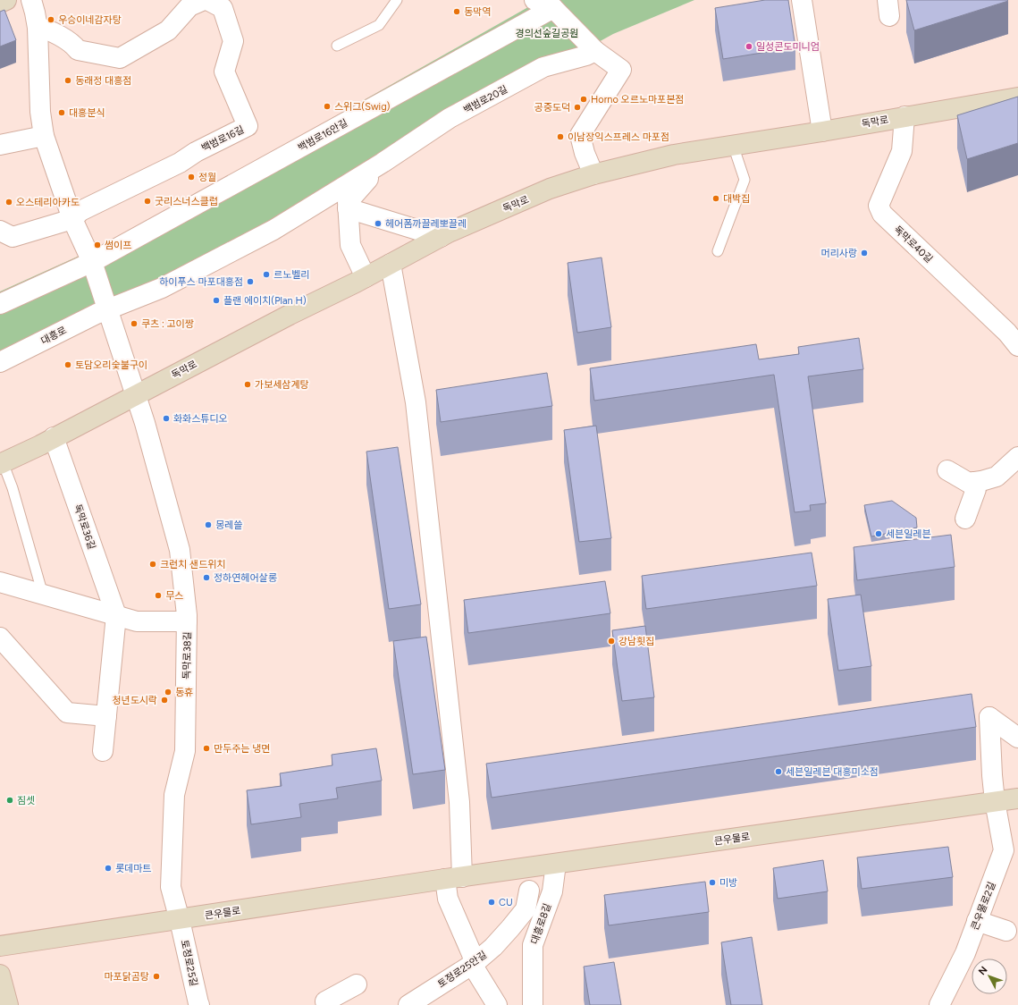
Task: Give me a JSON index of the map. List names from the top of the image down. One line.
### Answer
{"streets":{"main road":["독막로","큰우물로"],"street":["백범로20길","백범로16안길","백범로16길","독막로40길","대흥로","독막로36길","독막로38길","큰우물로2길","대흥로8길","토정로25길","토정로25안길"]},"crossings":[["독막로","독막로40길"],["독막로","독막로36길"],["독막로","독막로38길"],["독막로38길","큰우물로"],["독막로38길","토정로25길"],["큰우물로","큰우물로2길"],["큰우물로","대흥로8길"],["큰우물로","토정로25길"]],"parks":["경의선숲길공원"],"places":["동막역","우승이네감자탕","일성콘도미니엄","동래정 대흥점","Horno 오르노마포본점","스위그(Swig)","공중도덕","대흥분식","이남장익스프레스 마포점","정월","대박집","굿리스너스클럽","오스테리아카도","헤어폼까끌레뽀끌레","썸이프","머리사랑","르노벨리","하이푸스 마포대흥점","플랜 에이치(Plan H)","쿠츠 : 고이짱","토담오리숯불구이","가보세삼계탕","화화스튜디오","몽레쓸","세븐일레븐","크런치 샌드위치","정하연헤어살롱","무스","강남횟집","동휴","청년도시락","만두주는 냉면","세븐일레븐 대흥미소점","짐셋","롯데마트","미방","CU","마포닭곰탕"],"north":"top left"}
